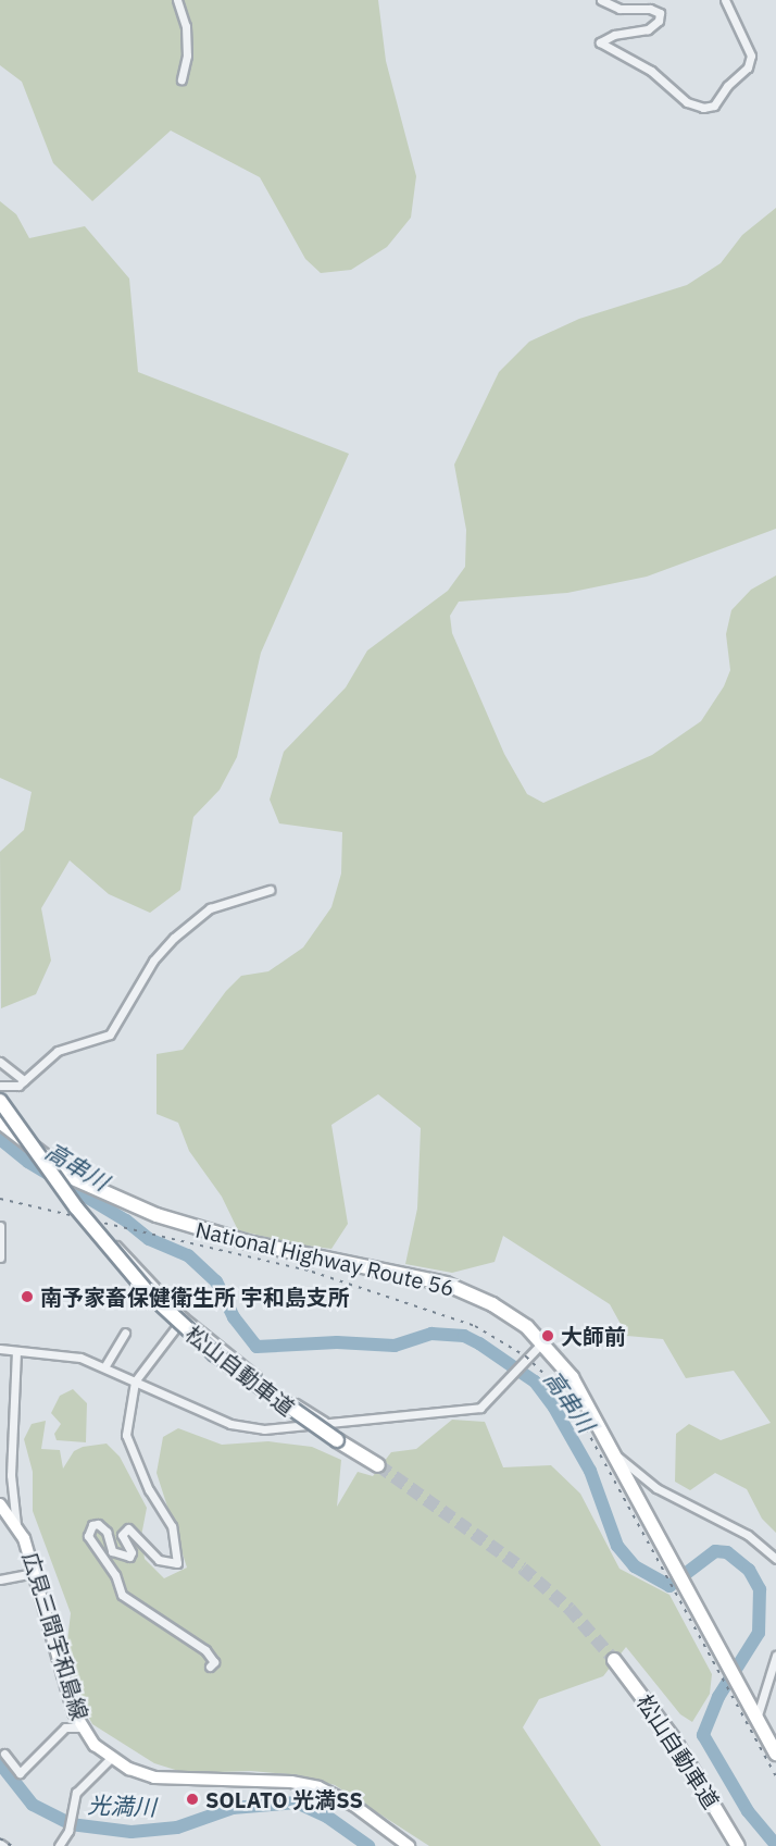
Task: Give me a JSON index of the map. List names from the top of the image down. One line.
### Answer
{"streets":{"highway":["National Highway Route 56","松山自動車道"],"main road":["広見三間宇和島線"]},"water":["高串川","光満川"],"places":["南予家畜保健衛生所 宇和島支所","大師前","SOLATO 光満SS"]}
